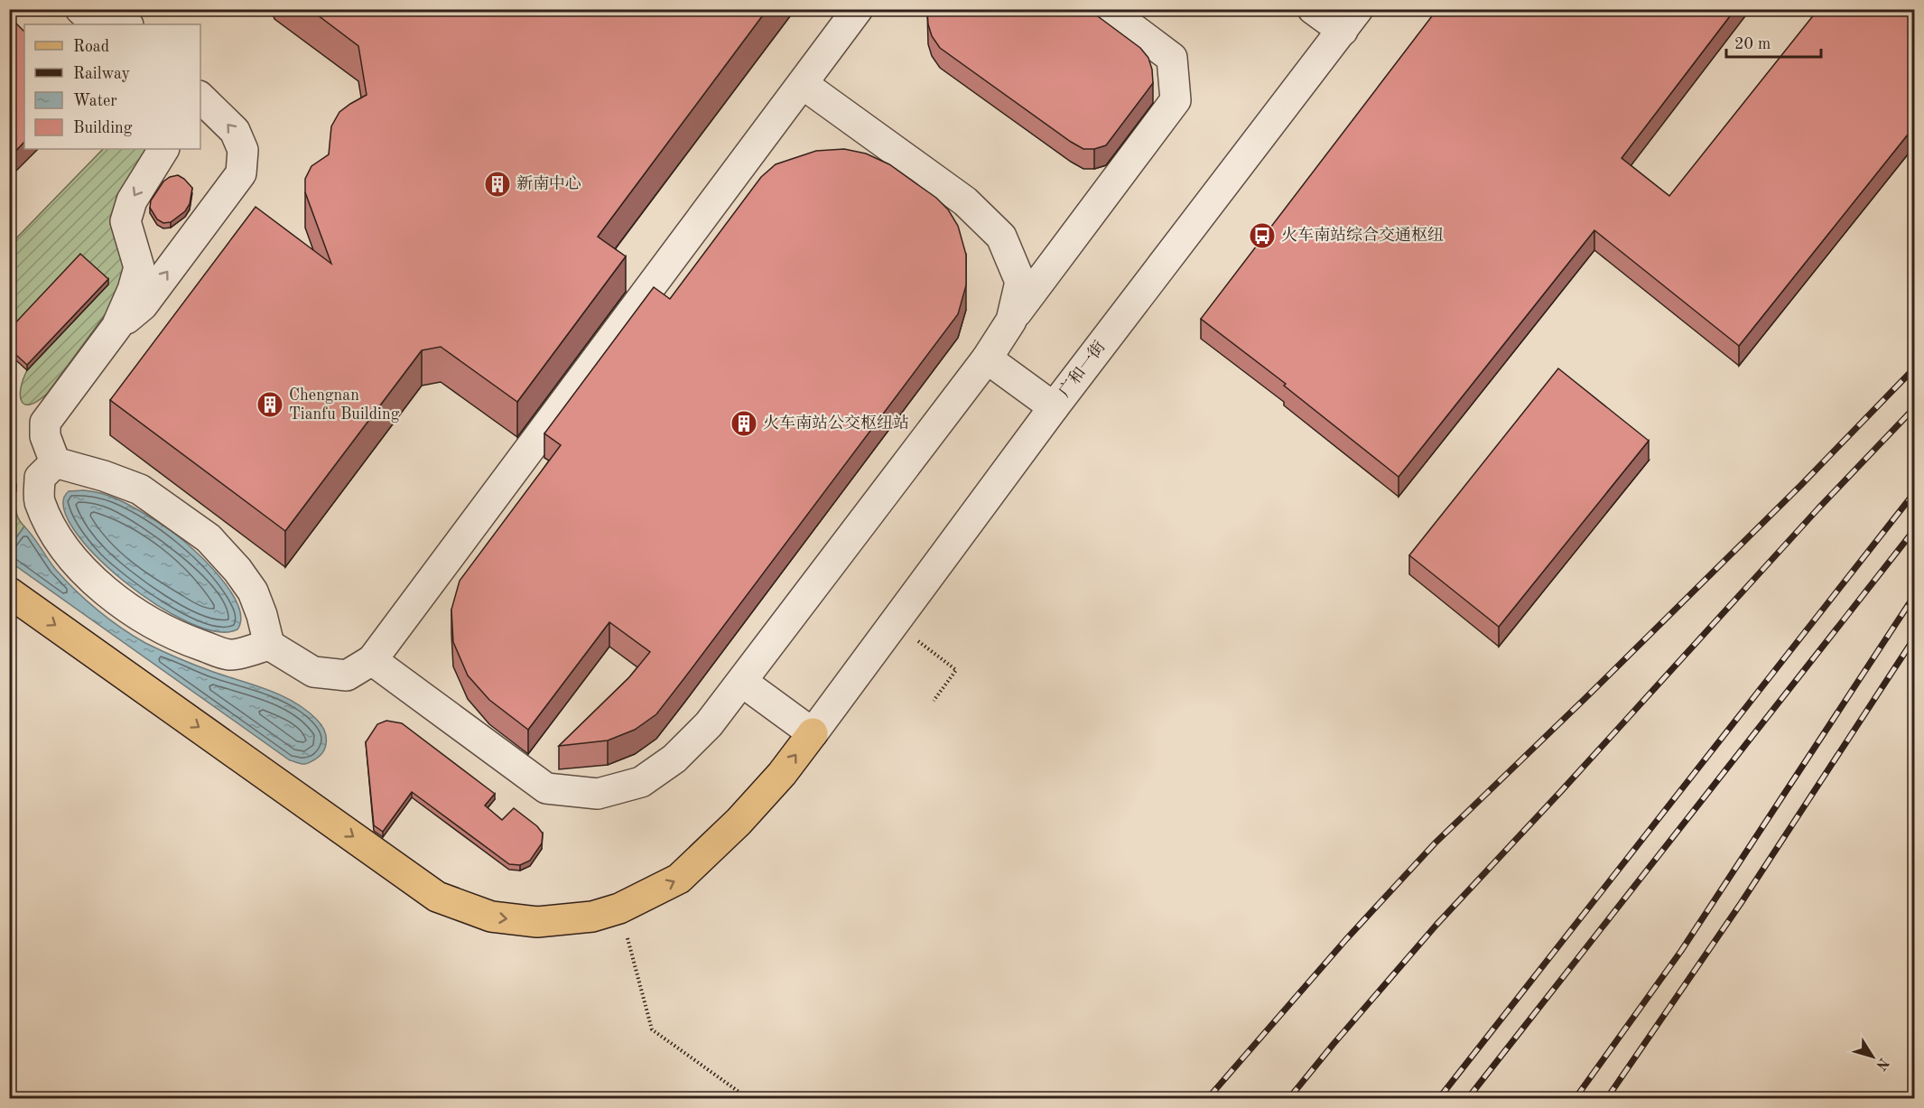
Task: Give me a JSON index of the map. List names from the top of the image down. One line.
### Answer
{"streets":{"street":["广和一街"]},"places":{"building":["新南中心","Chengnan Tianfu Building","火车南站公交枢纽站"],"bus stop":["火车南站综合交通枢纽"]},"legend":["Road","Railway","Water","Building"],"scale_bar":"20 m","north":"bottom right"}
